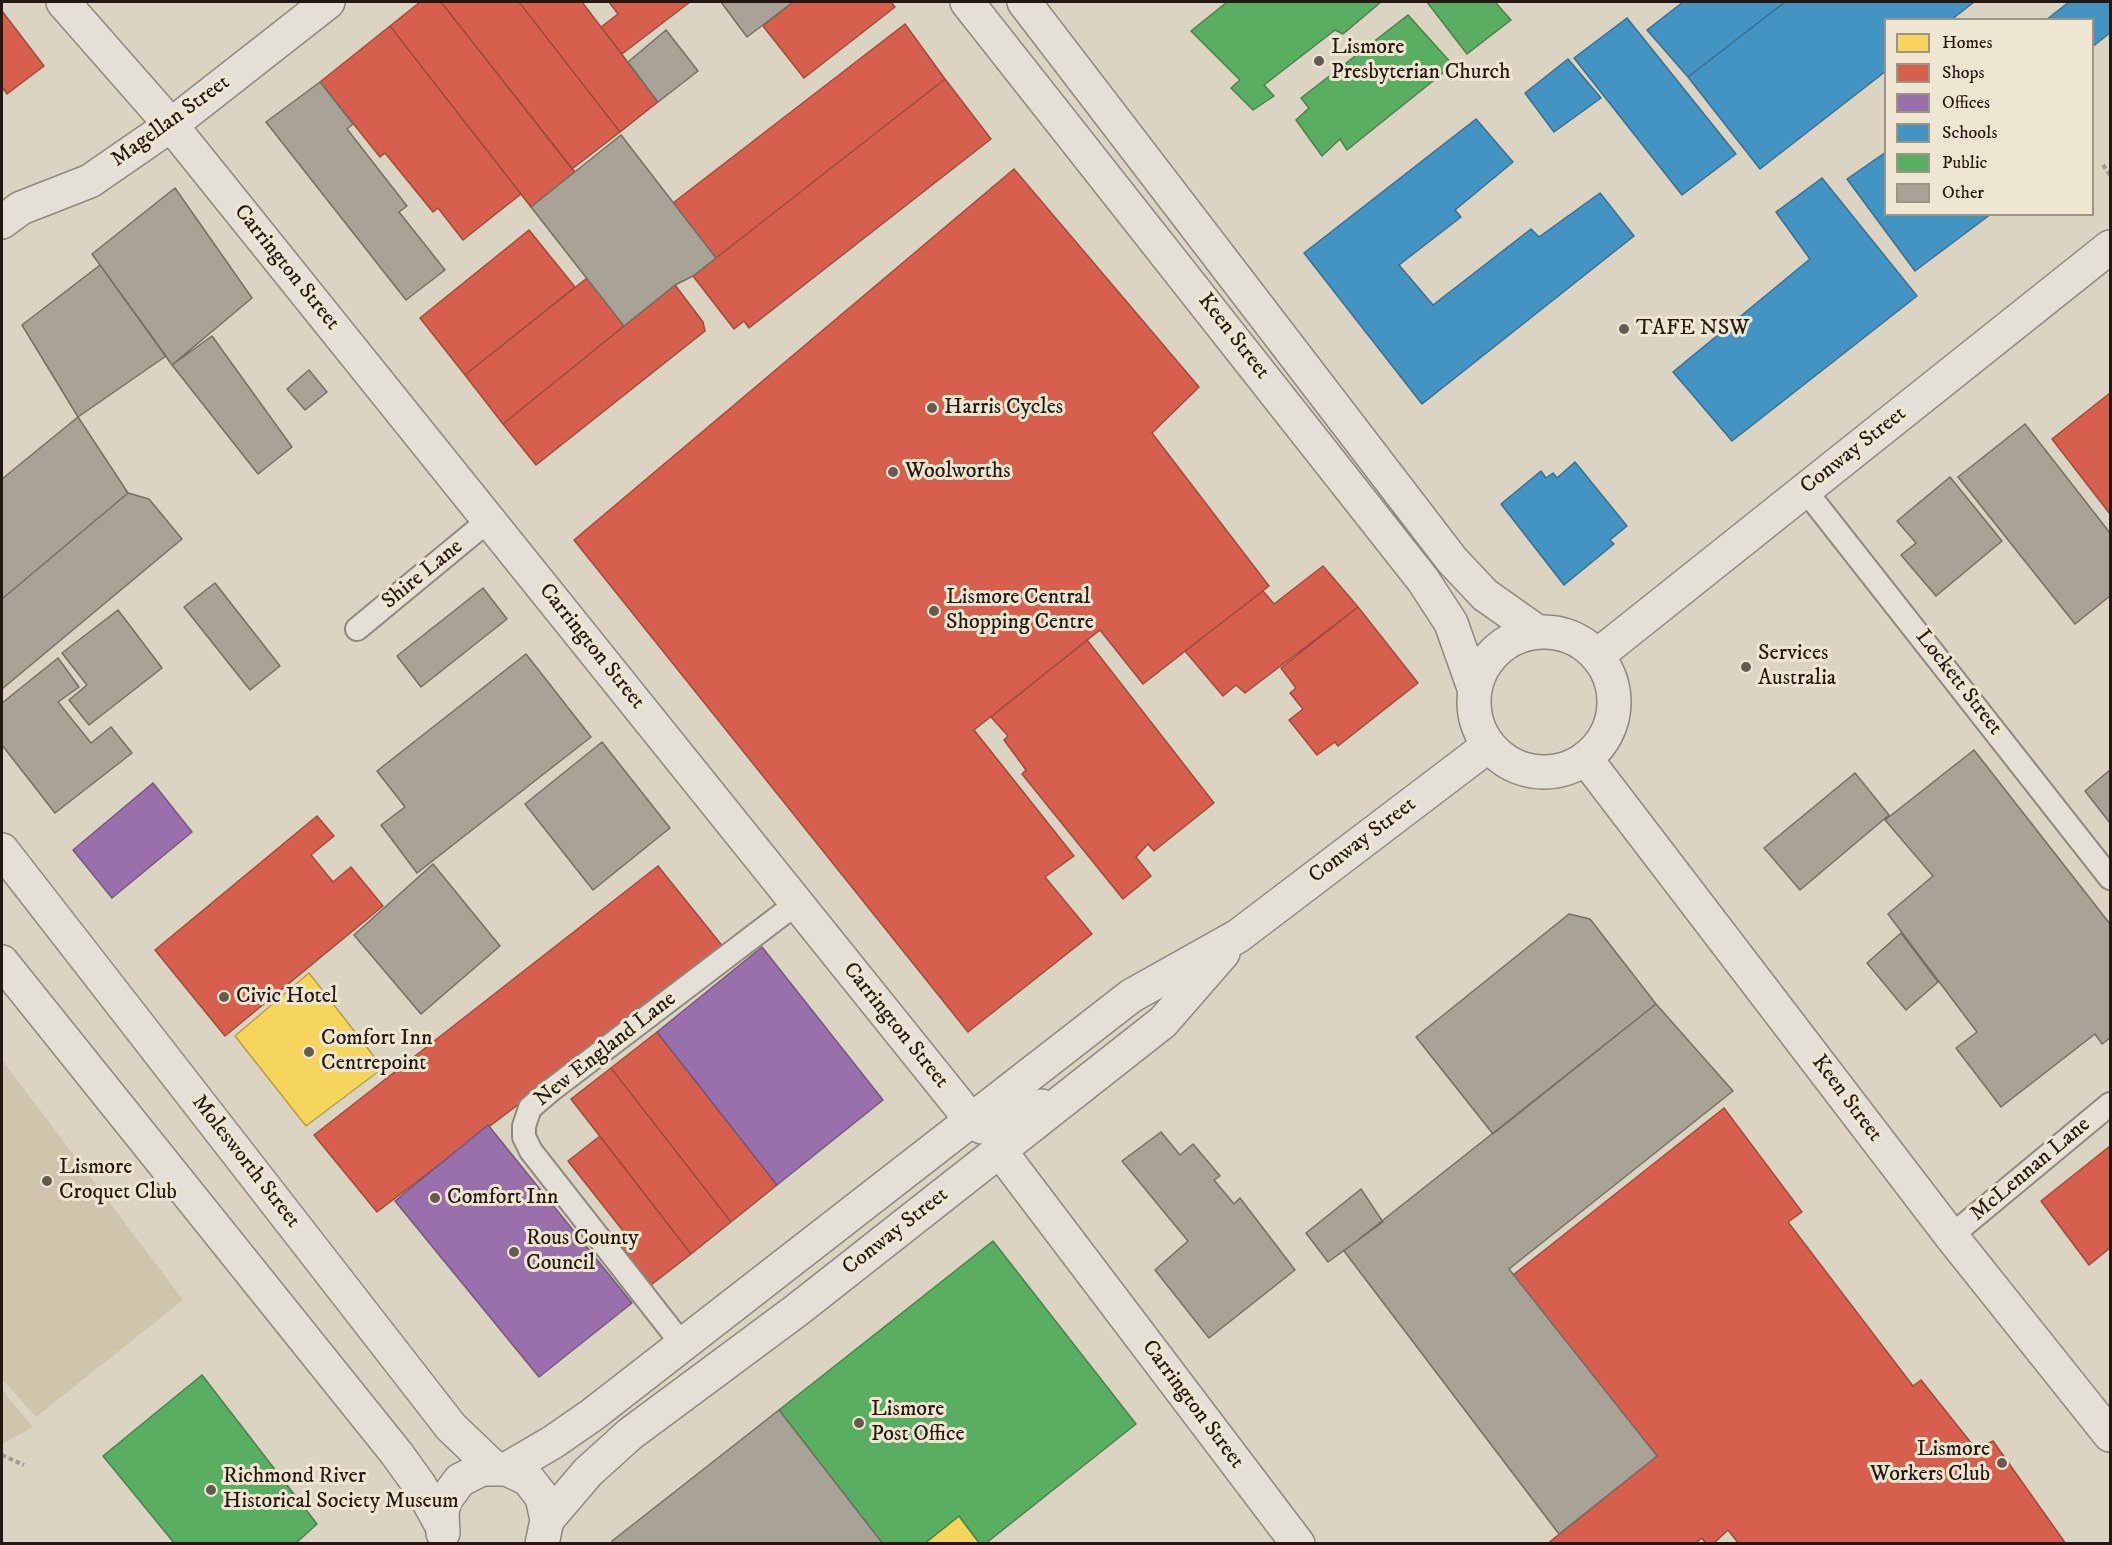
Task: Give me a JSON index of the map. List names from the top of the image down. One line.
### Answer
{"streets":{"street":["Magellan Street","Carrington Street","Keen Street","Conway Street","Molesworth Street"],"lane":["Shire Lane","Lockett Street","New England Lane","McLennan Lane"]},"crossings":[["Magellan Street","Carrington Street"],["Carrington Street","Conway Street"],["Carrington Street","Shire Lane"],["Carrington Street","New England Lane"],["Keen Street","Conway Street"],["Keen Street","McLennan Lane"],["Conway Street","Lockett Street"],["Conway Street","New England Lane"],["Conway Street","Molesworth Street"]],"places":["Lismore Presbyterian Church","TAFE NSW","Harris Cycles","Woolworths","Lismore Central Shopping Centre","Services Australia","Civic Hotel","Comfort Inn Centrepoint","Lismore Croquet Club","Comfort Inn","Rous County Council","Lismore Post Office","Lismore Workers Club","Richmond River Historical Society Museum"],"legend":["Homes","Shops","Offices","Schools","Public","Other"]}
